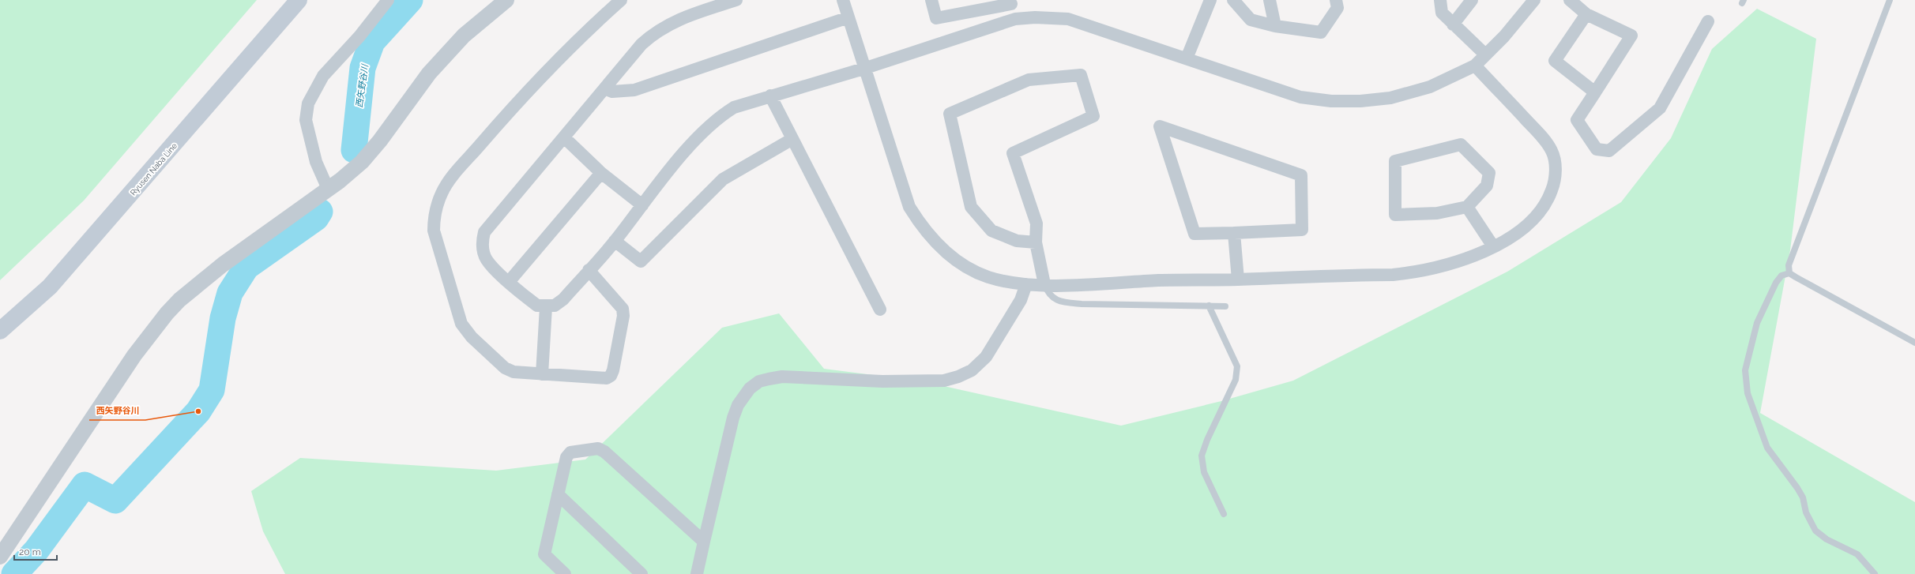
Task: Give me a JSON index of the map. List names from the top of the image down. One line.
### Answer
{"streets":{"main road":["Ryusen Naba Line"]},"water":["西矢野谷川"],"places":["西矢野谷川"],"scale_bar":"20 m"}
